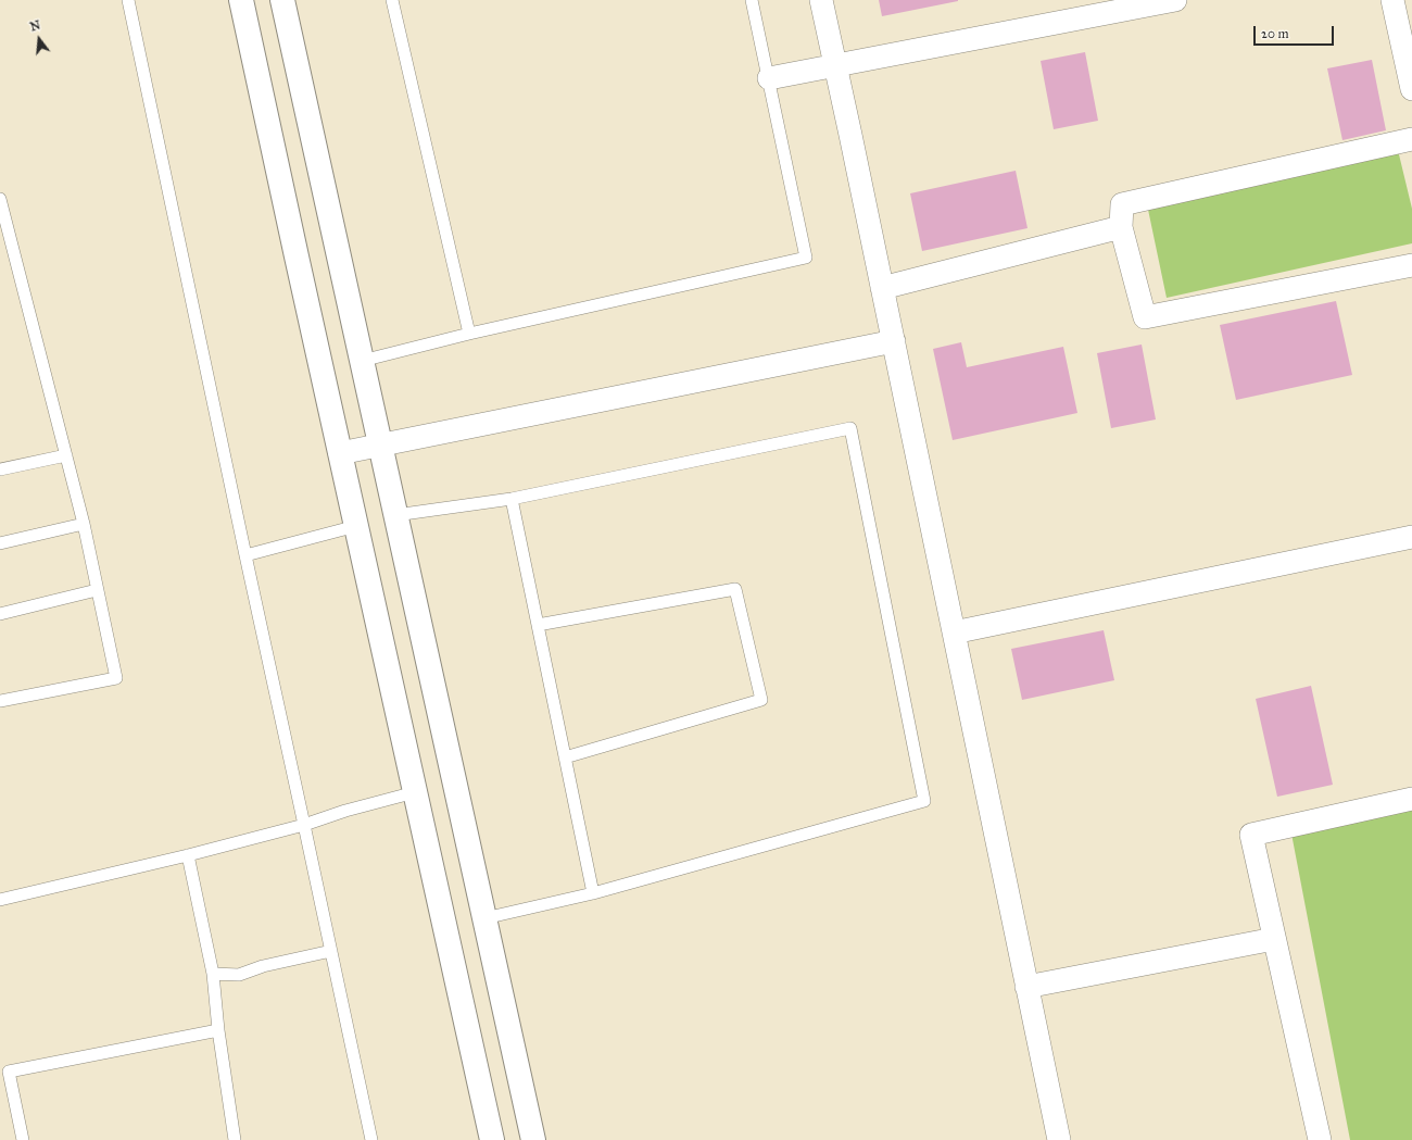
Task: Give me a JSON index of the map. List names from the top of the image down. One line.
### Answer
{"scale_bar":"20 m","north":"top"}
